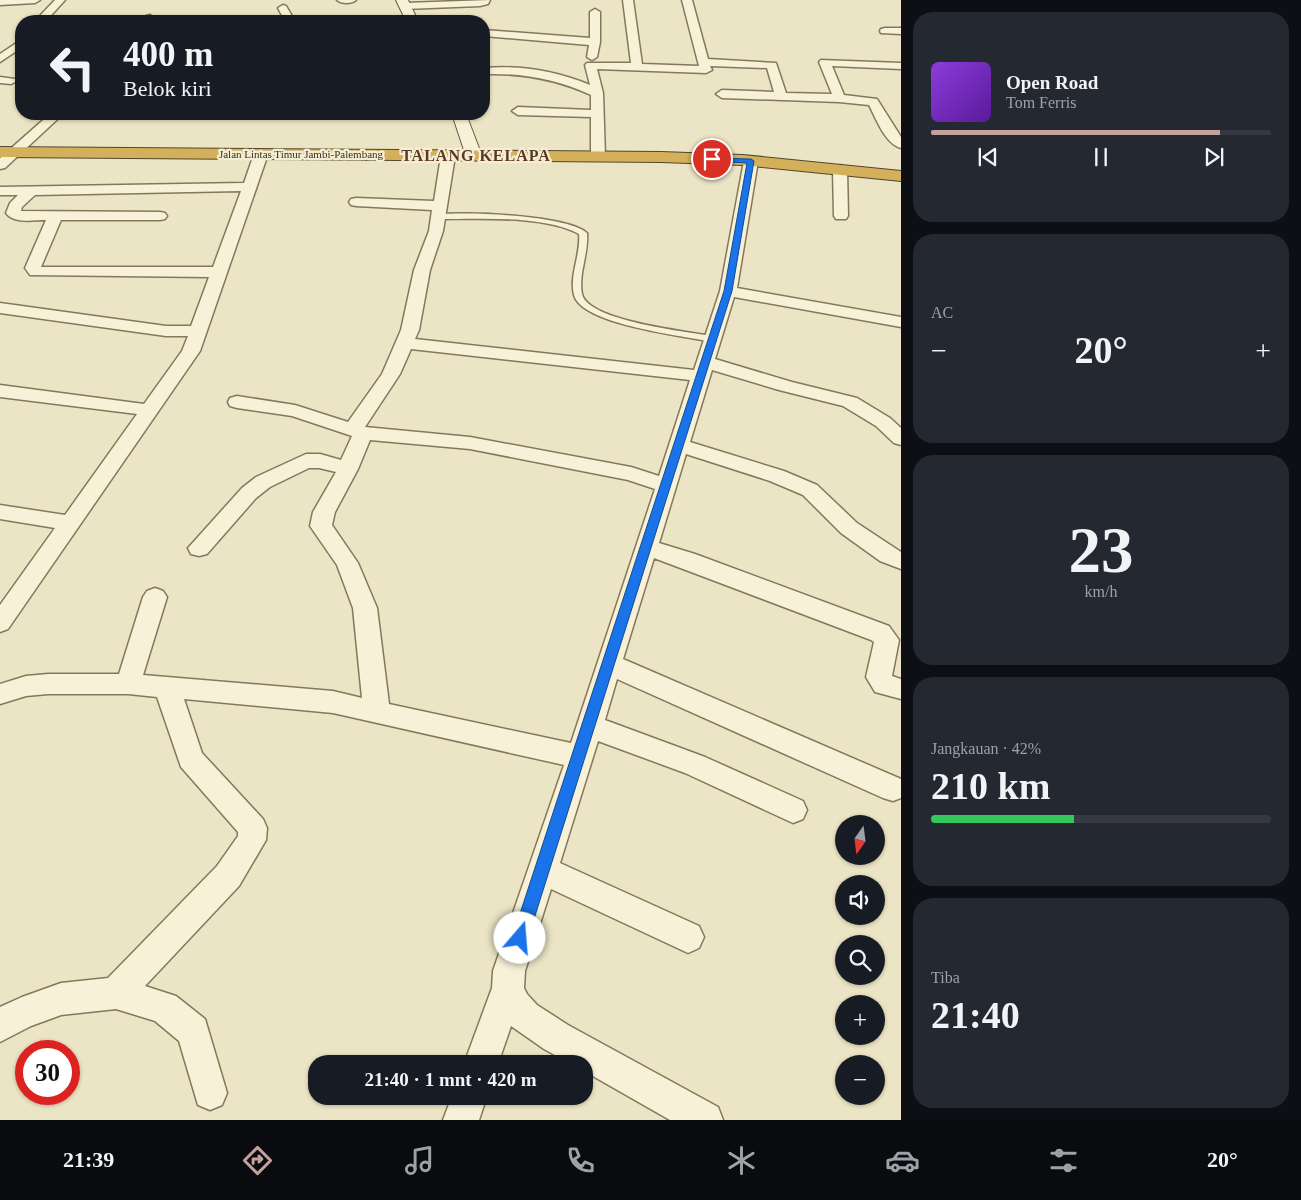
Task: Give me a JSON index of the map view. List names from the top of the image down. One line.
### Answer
{"streets":{"highway":["Jalan Lintas Timur Jambi-Palembang"]},"districts":["TALANG KELAPA"],"north":"bottom","page":{"turn":["400 m","Belok kiri"],"song":["Open Road","Tom Ferris"],"tile":["AC",["23","km/h"],["Jangkauan · 42%","210 km"],["Tiba","21:40"]],"heat":["−","20°","+"],"map_buttons":["+","−"],"limit":"30","trip":"21:40 · 1 mnt · 420 m","tabs":["21:39","20°"]}}
